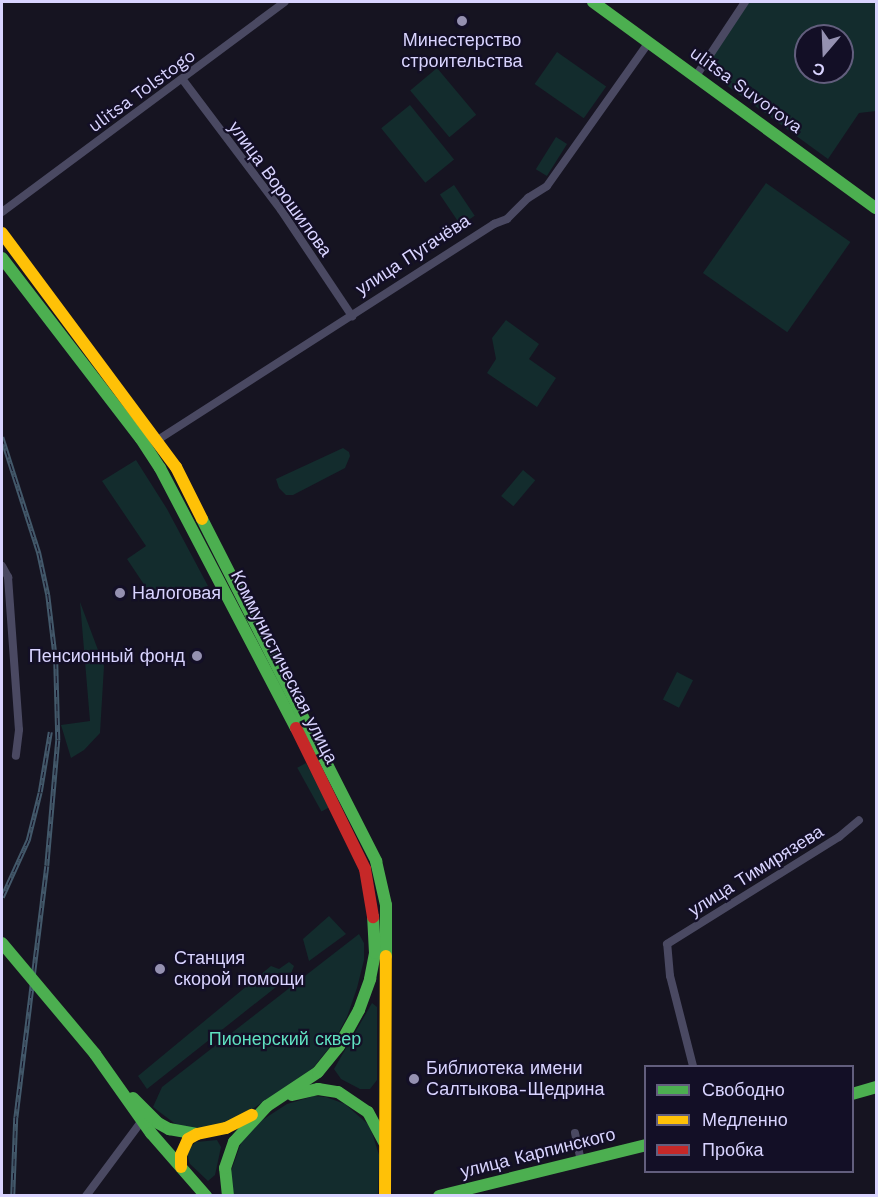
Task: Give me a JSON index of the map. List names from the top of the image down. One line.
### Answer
{"streets":{"main road":["ulitsa Suvorova","Коммунистическая улица","улица Карпинского"],"street":["ulitsa Tolstogo","улица Ворошилова","улица Пугачёва","улица Тимирязева"]},"crossings":[["ulitsa Suvorova","улица Пугачёва"],["ulitsa Tolstogo","улица Ворошилова"],["улица Ворошилова","улица Пугачёва"],["улица Пугачёва","Коммунистическая улица"]],"parks":["Пионерский сквер"],"places":["Минестерство строительства","Налоговая","Пенсионный фонд","Станция скорой помощи","Библиотека имени Салтыкова-Щедрина"],"legend":["Свободно","Медленно","Пробка"],"north":"bottom"}
